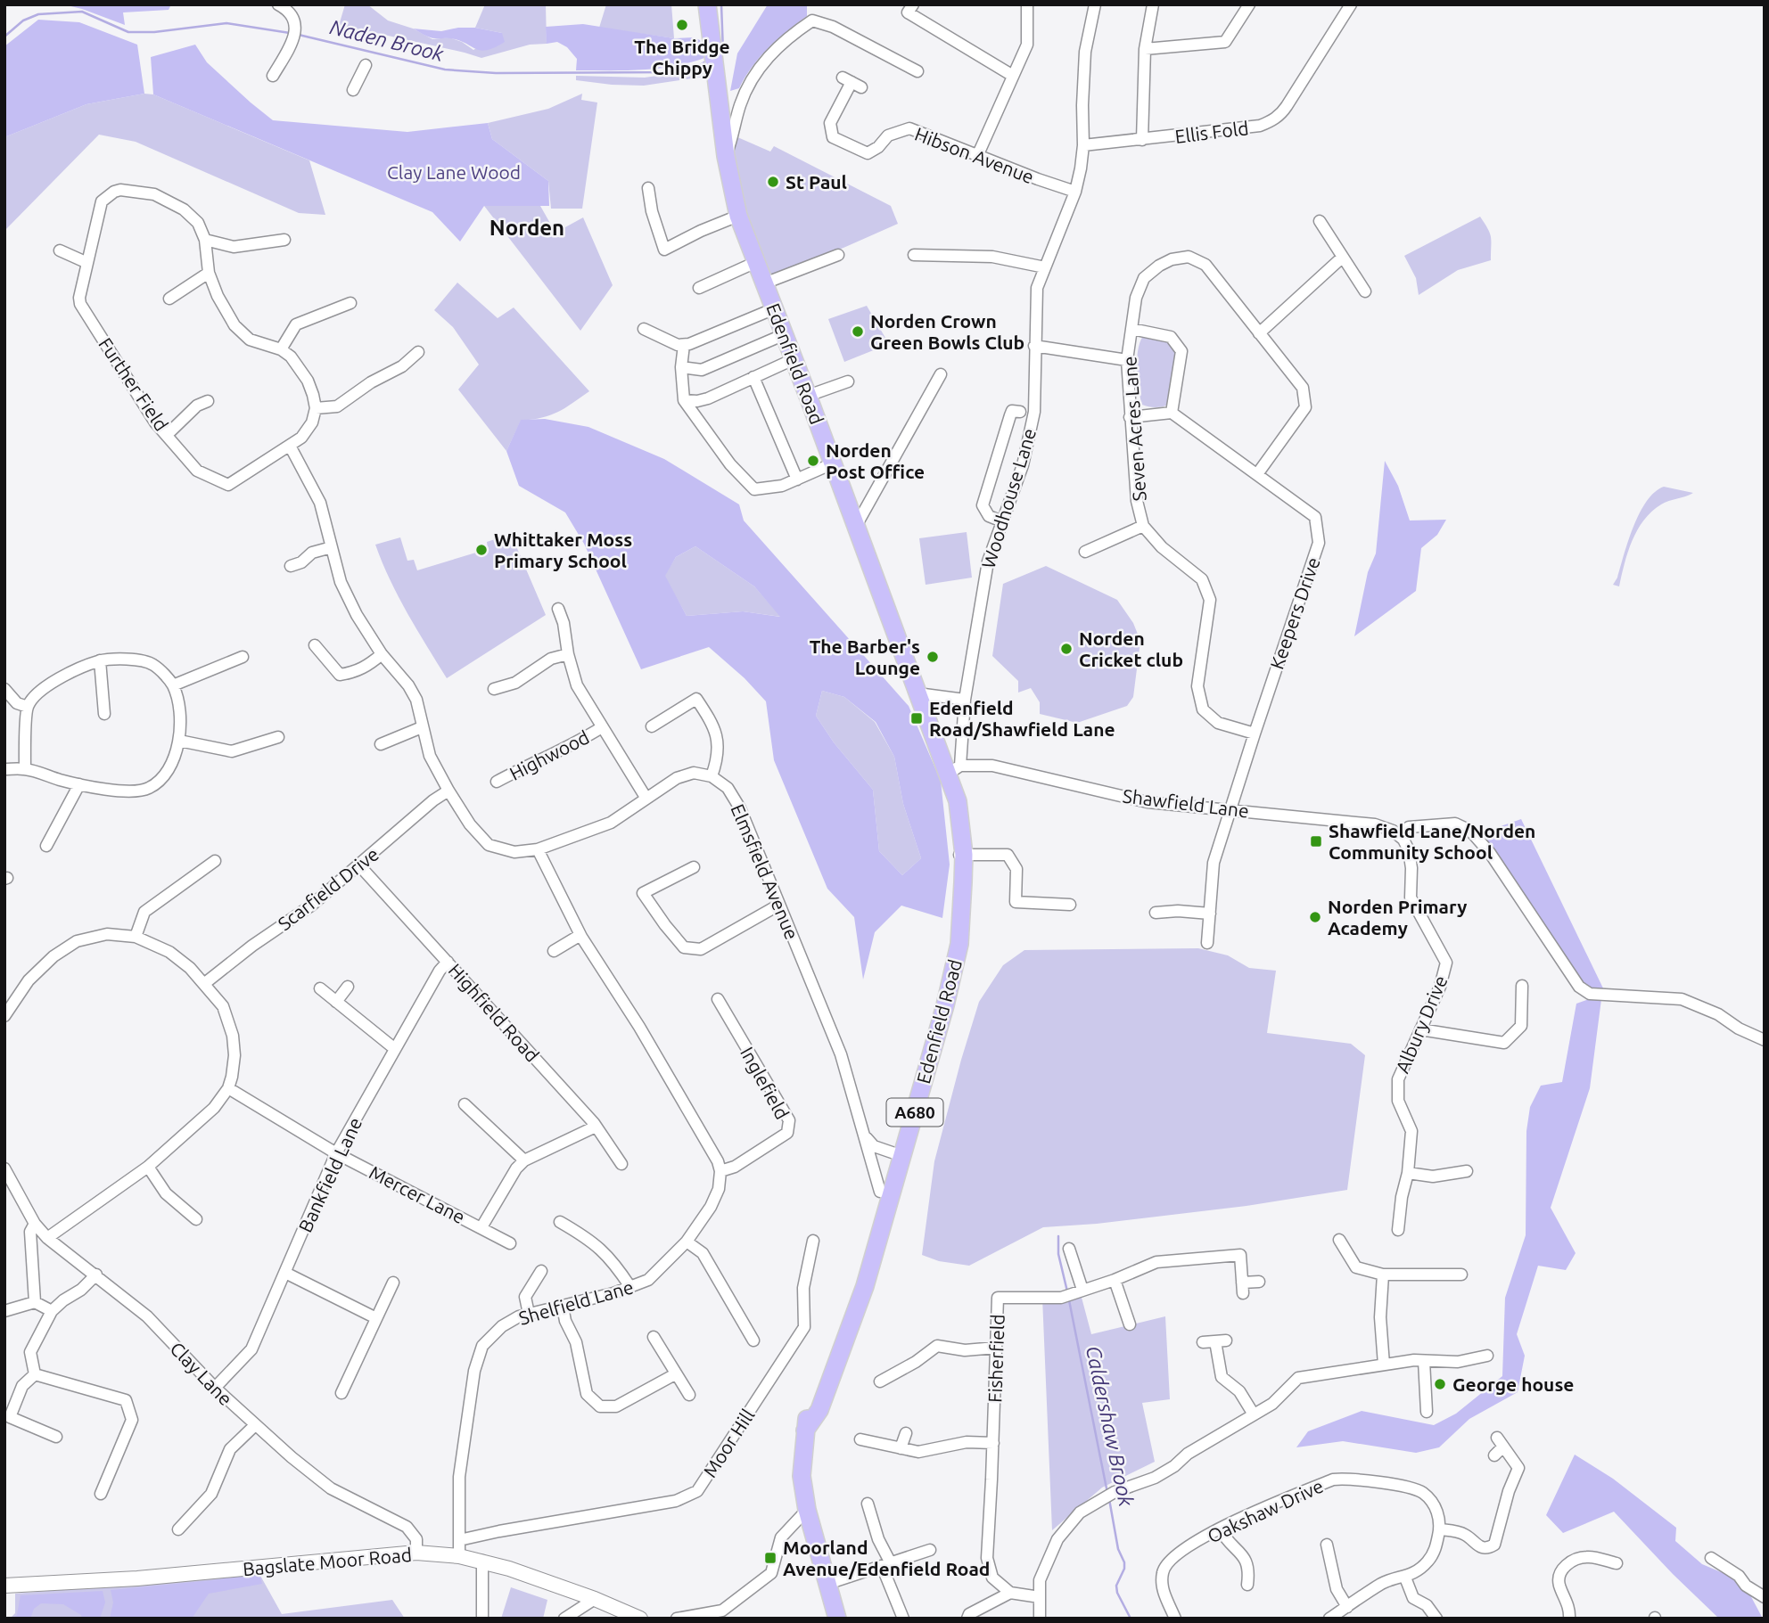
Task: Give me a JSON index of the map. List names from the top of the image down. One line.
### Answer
{"streets":{"main road":["Edenfield Road","A680"],"street":["Ellis Fold","Hibson Avenue","Further Field","Seven Acres Lane","Woodhouse Lane","Keepers Drive","Highwood","Shawfield Lane","Elmsfield Avenue","Scarfield Drive","Highfield Road","Albury Drive","Inglefield","Bankfield Lane","Mercer Lane","Shelfield Lane","Fisherfield","Clay Lane","Moor Hill","Oakshaw Drive","Bagslate Moor Road"]},"crossings":[["Ellis Fold","Woodhouse Lane"],["Hibson Avenue","Woodhouse Lane"],["Edenfield Road","Woodhouse Lane"],["Edenfield Road","Shawfield Lane"],["Edenfield Road","Elmsfield Avenue"],["Seven Acres Lane","Keepers Drive"],["Woodhouse Lane","Shawfield Lane"],["Keepers Drive","Shawfield Lane"],["Shawfield Lane","Albury Drive"],["Scarfield Drive","Highfield Road"],["Highfield Road","Bankfield Lane"],["Inglefield","Shelfield Lane"],["Bankfield Lane","Mercer Lane"],["Bankfield Lane","Clay Lane"],["Shelfield Lane","Moor Hill"],["Shelfield Lane","Bagslate Moor Road"],["Clay Lane","Bagslate Moor Road"]],"districts":["Norden"],"water":["Naden Brook","Caldershaw Brook"],"parks":["Clay Lane Wood"],"places":{"other":["The Bridge Chippy","St Paul","Norden Crown Green Bowls Club","Norden Post Office","Whittaker Moss Primary School","Norden Cricket club","The Barber's Lounge","Norden Primary Academy","George house"],"transit":["Edenfield Road/Shawfield Lane","Shawfield Lane/Norden Community School","Moorland Avenue/Edenfield Road"]}}
